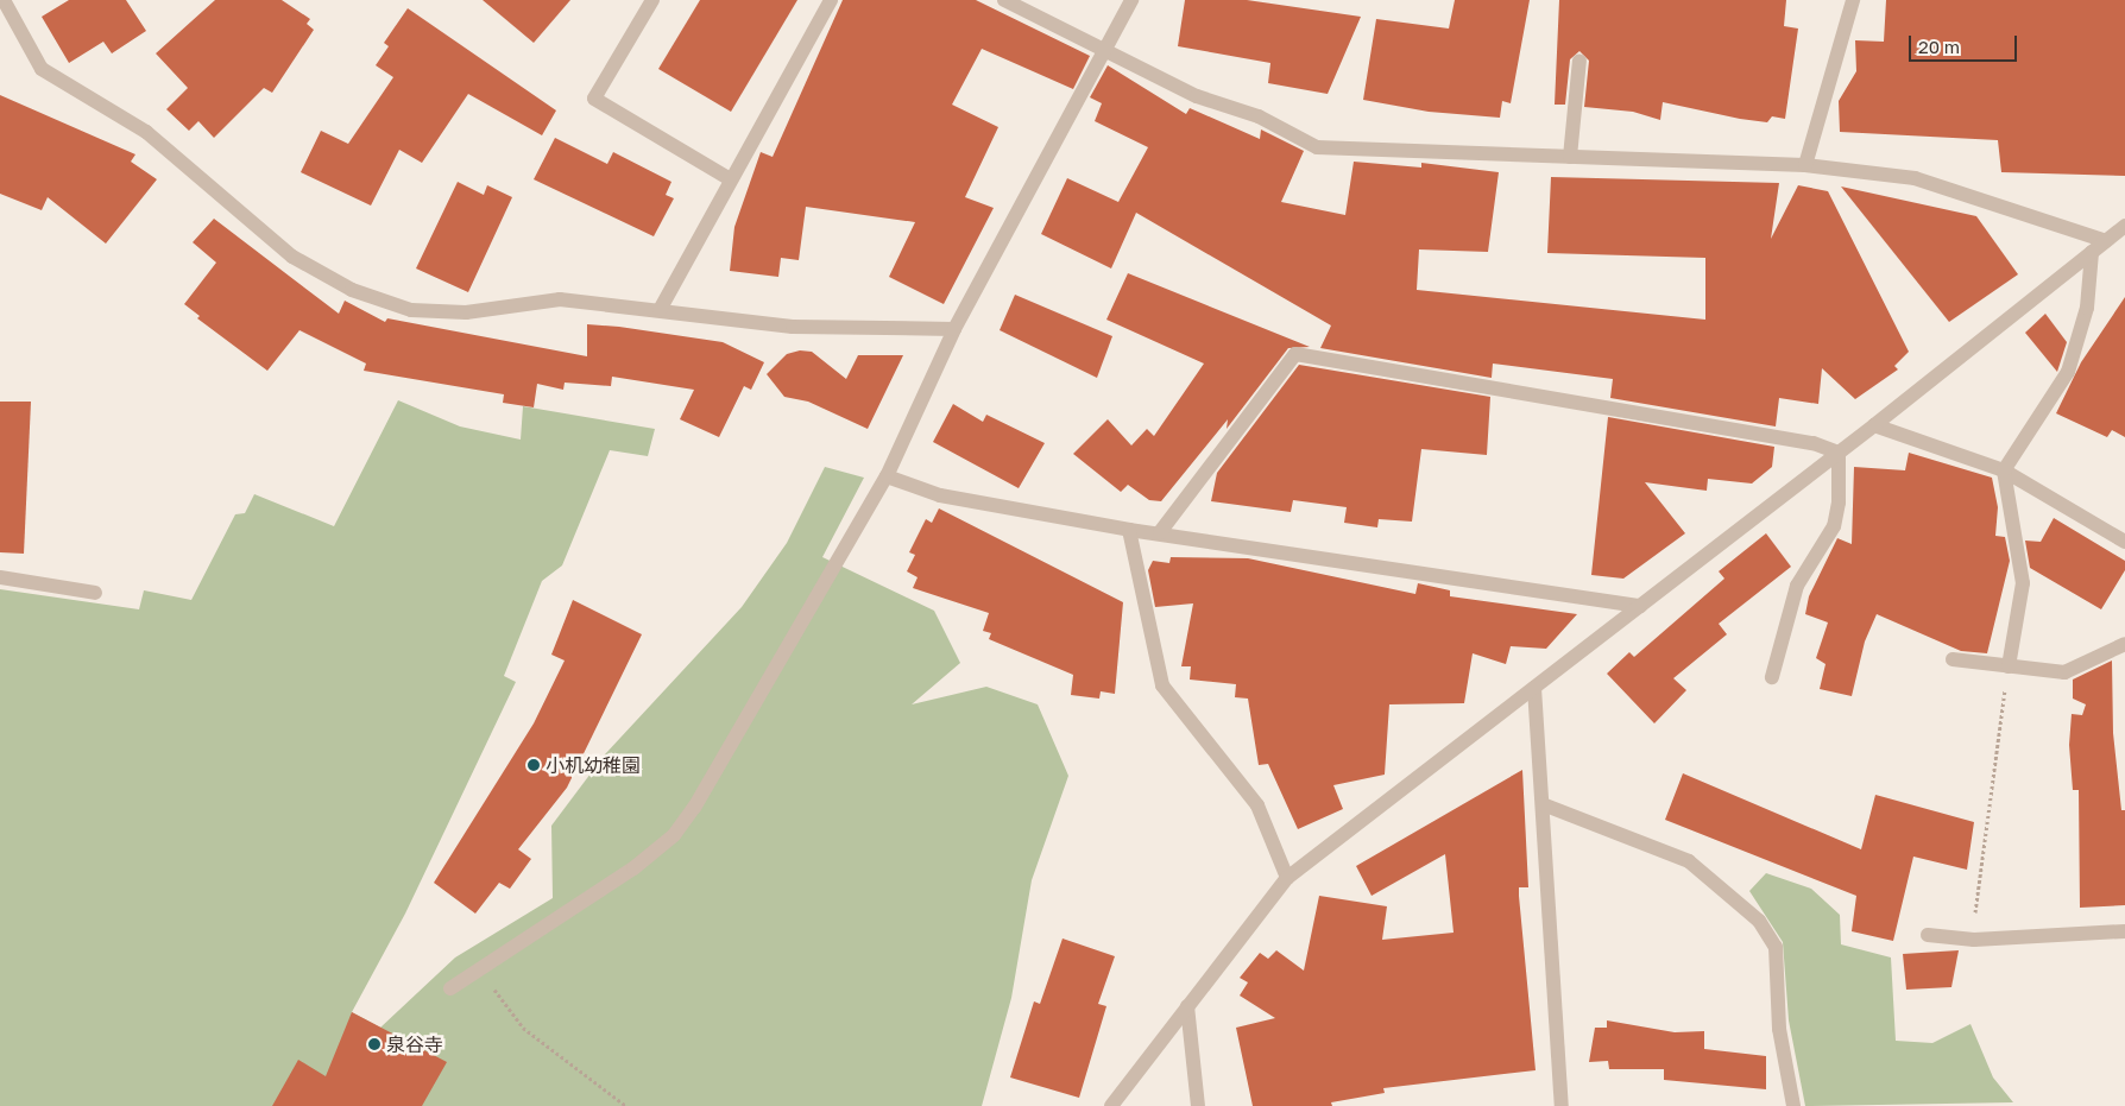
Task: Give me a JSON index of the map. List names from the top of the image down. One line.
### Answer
{"places":["小机幼稚園","泉谷寺"],"scale_bar":"20 m"}
